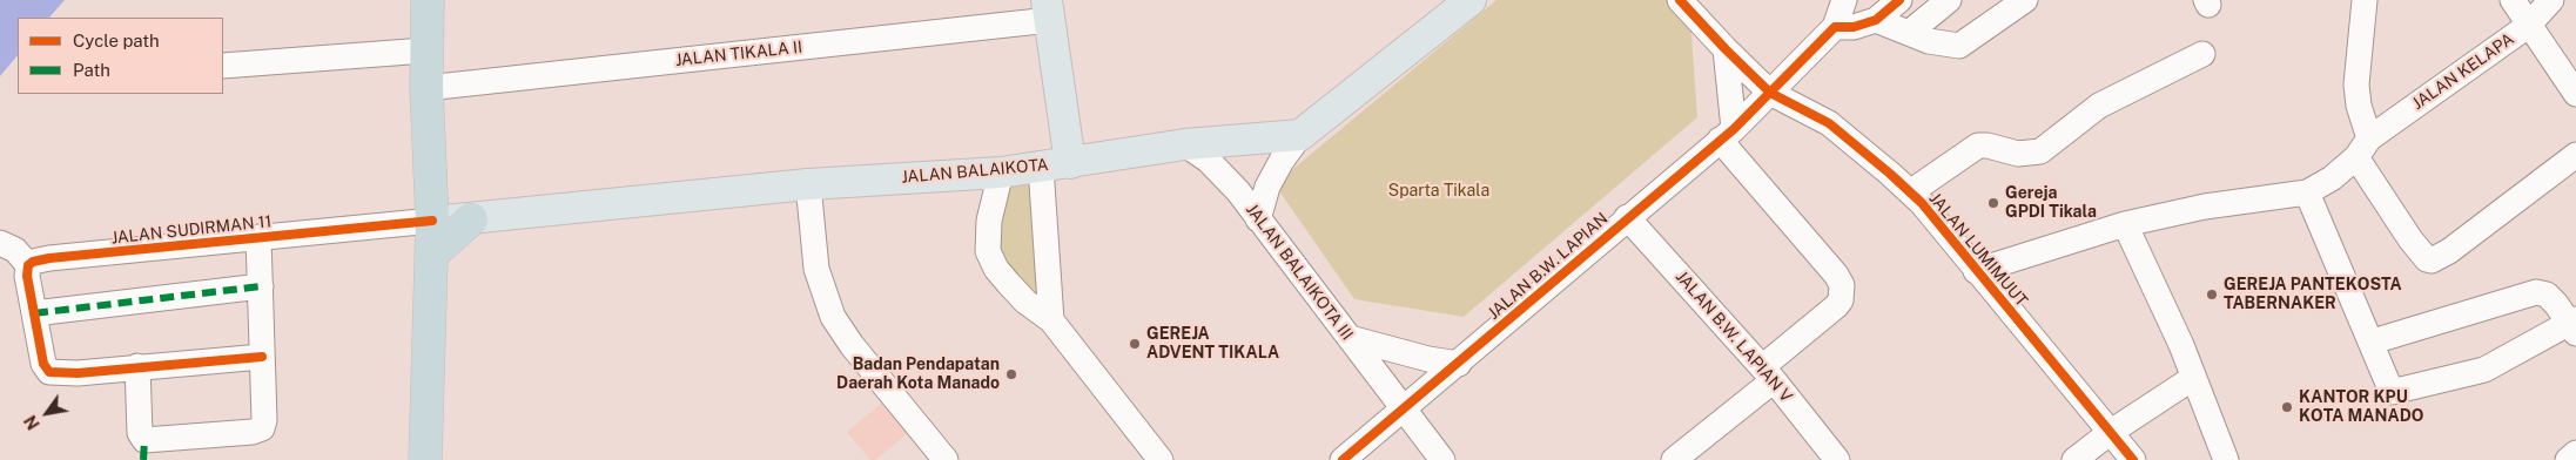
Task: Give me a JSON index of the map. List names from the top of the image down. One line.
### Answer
{"streets":{"main road":["JALAN BALAIKOTA"],"street":["JALAN TIKALA II","JALAN KELAPA","JALAN SUDIRMAN 11","JALAN LUMIMUUT","JALAN B.W. LAPIAN","JALAN BALAIKOTA III","JALAN B.W. LAPIAN V"]},"crossings":[["JALAN BALAIKOTA","JALAN SUDIRMAN 11"],["JALAN BALAIKOTA","JALAN BALAIKOTA III"],["JALAN LUMIMUUT","JALAN B.W. LAPIAN"],["JALAN B.W. LAPIAN","JALAN BALAIKOTA III"],["JALAN B.W. LAPIAN","JALAN B.W. LAPIAN V"]],"parks":["Sparta Tikala"],"places":["Gereja GPDI Tikala","GEREJA PANTEKOSTA TABERNAKER","GEREJA ADVENT TIKALA","Badan Pendapatan Daerah Kota Manado","KANTOR KPU KOTA MANADO"],"legend":["Cycle path","Path"],"north":"bottom left"}
